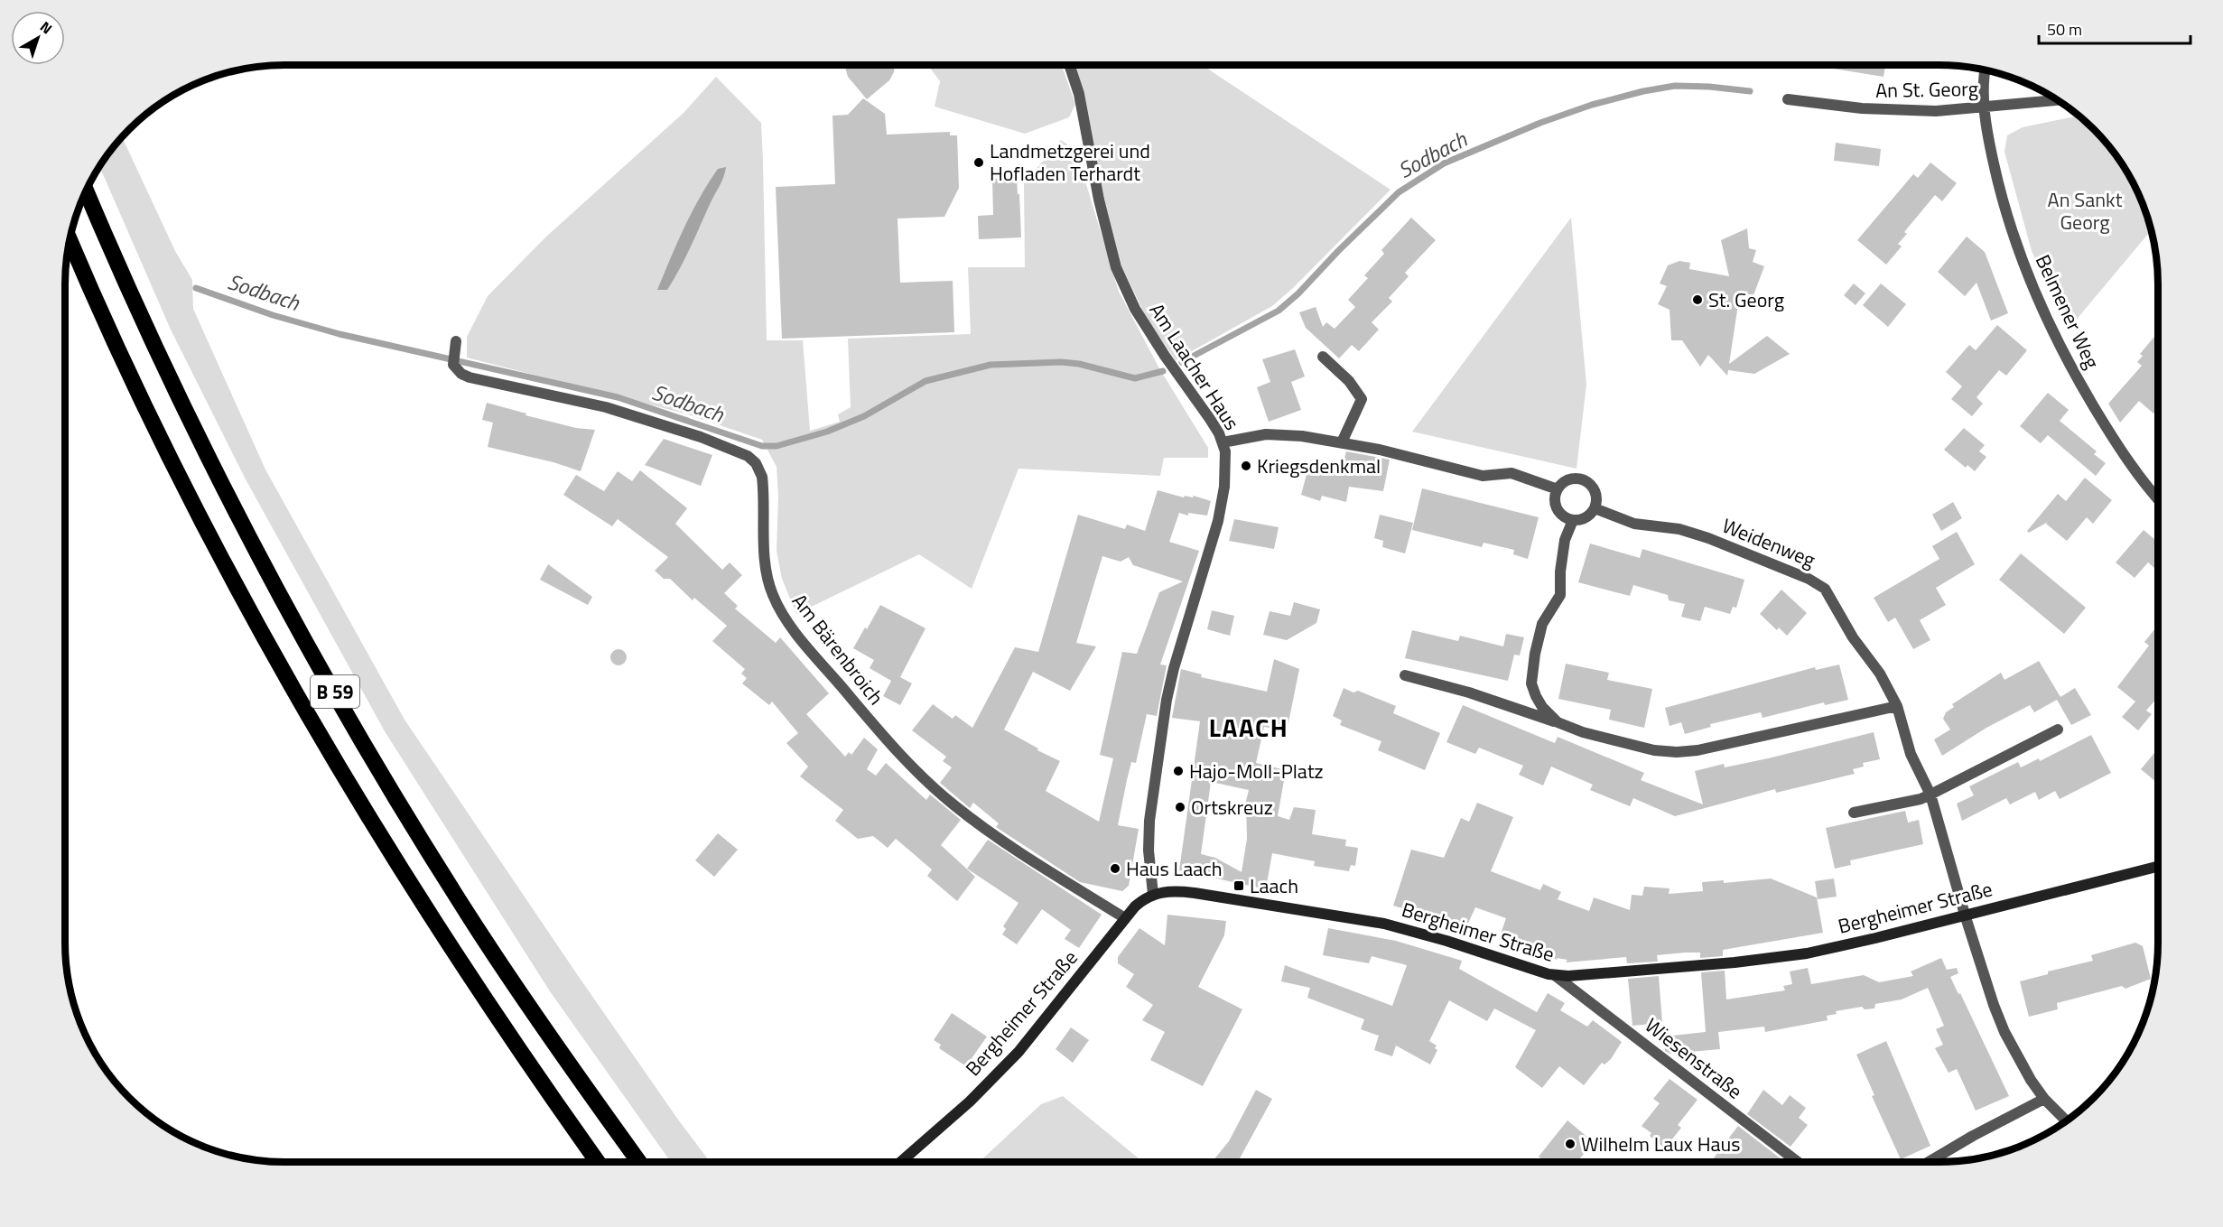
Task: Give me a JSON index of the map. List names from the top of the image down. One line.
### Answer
{"streets":{"highway":["B 59"],"street":["An St. Georg","Belmener Weg","Am Laacher Haus","Weidenweg","Am Bärenbroich","Bergheimer Straße","Wiesenstraße"]},"crossings":[["An St. Georg","Belmener Weg"],["Am Laacher Haus","Bergheimer Straße"],["Weidenweg","Bergheimer Straße"],["Am Bärenbroich","Bergheimer Straße"],["Bergheimer Straße","Wiesenstraße"]],"districts":["LAACH"],"water":["Sodbach"],"parks":["An Sankt Georg"],"places":{"other":["Landmetzgerei und Hofladen Terhardt","St. Georg","Kriegsdenkmal","Hajo-Moll-Platz","Ortskreuz","Haus Laach","Wilhelm Laux Haus"],"transit":["Laach"]},"scale_bar":"50 m","north":"top right"}
